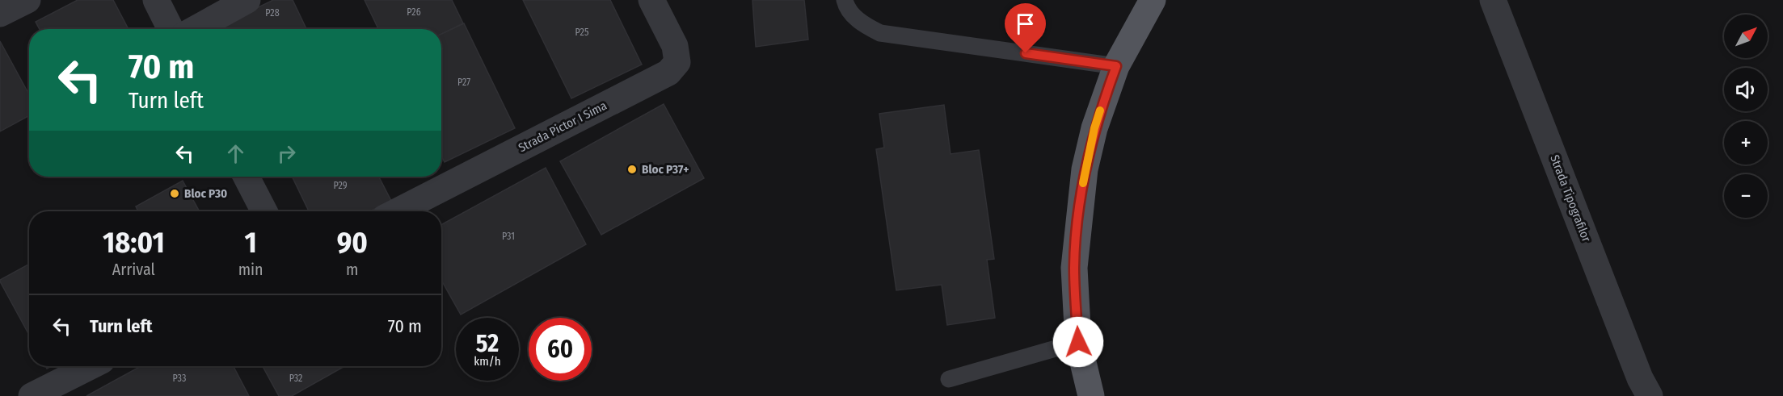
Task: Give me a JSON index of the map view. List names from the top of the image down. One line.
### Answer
{"streets":{"street":["Strada Pictor I Sima","Strada Tipografilor"]},"places":["Bloc P37+","Bloc P30"],"house_numbers":["P26","P28","P25","P27","P29","P31","P33","P32"],"north":"top right","page":{"map_buttons":["+","−"],"turn":["70 m","Turn left"],"eta":["18:01","Arrival","1","min","90","m"],"list":[{"name":"Turn left","value":"70 m"}],"speed":"52 km/h","limit":"60"}}
